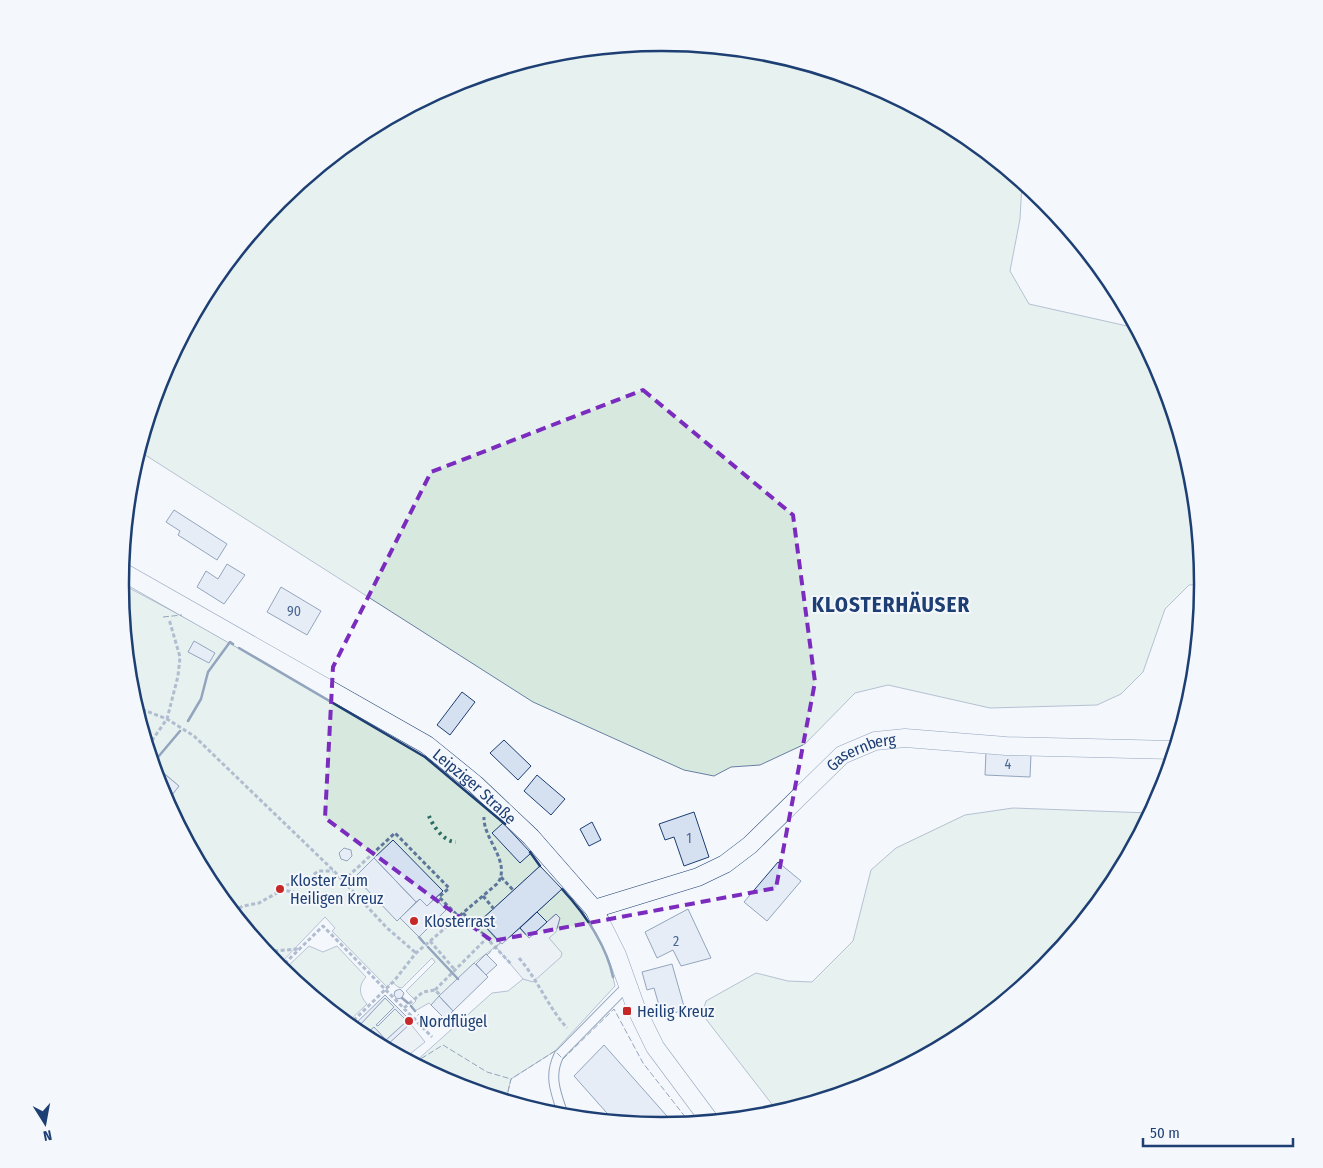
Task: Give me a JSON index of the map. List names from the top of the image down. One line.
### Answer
{"streets":{"street":["Gasernberg","Leipziger Straße"]},"crossings":[["Gasernberg","Leipziger Straße"]],"districts":["KLOSTERHÄUSER"],"places":{"other":["Kloster Zum Heiligen Kreuz","Klosterrast","Nordflügel"],"transit":["Heilig Kreuz"]},"house_numbers":["90","4","1","2"],"scale_bar":"50 m","north":"bottom"}
